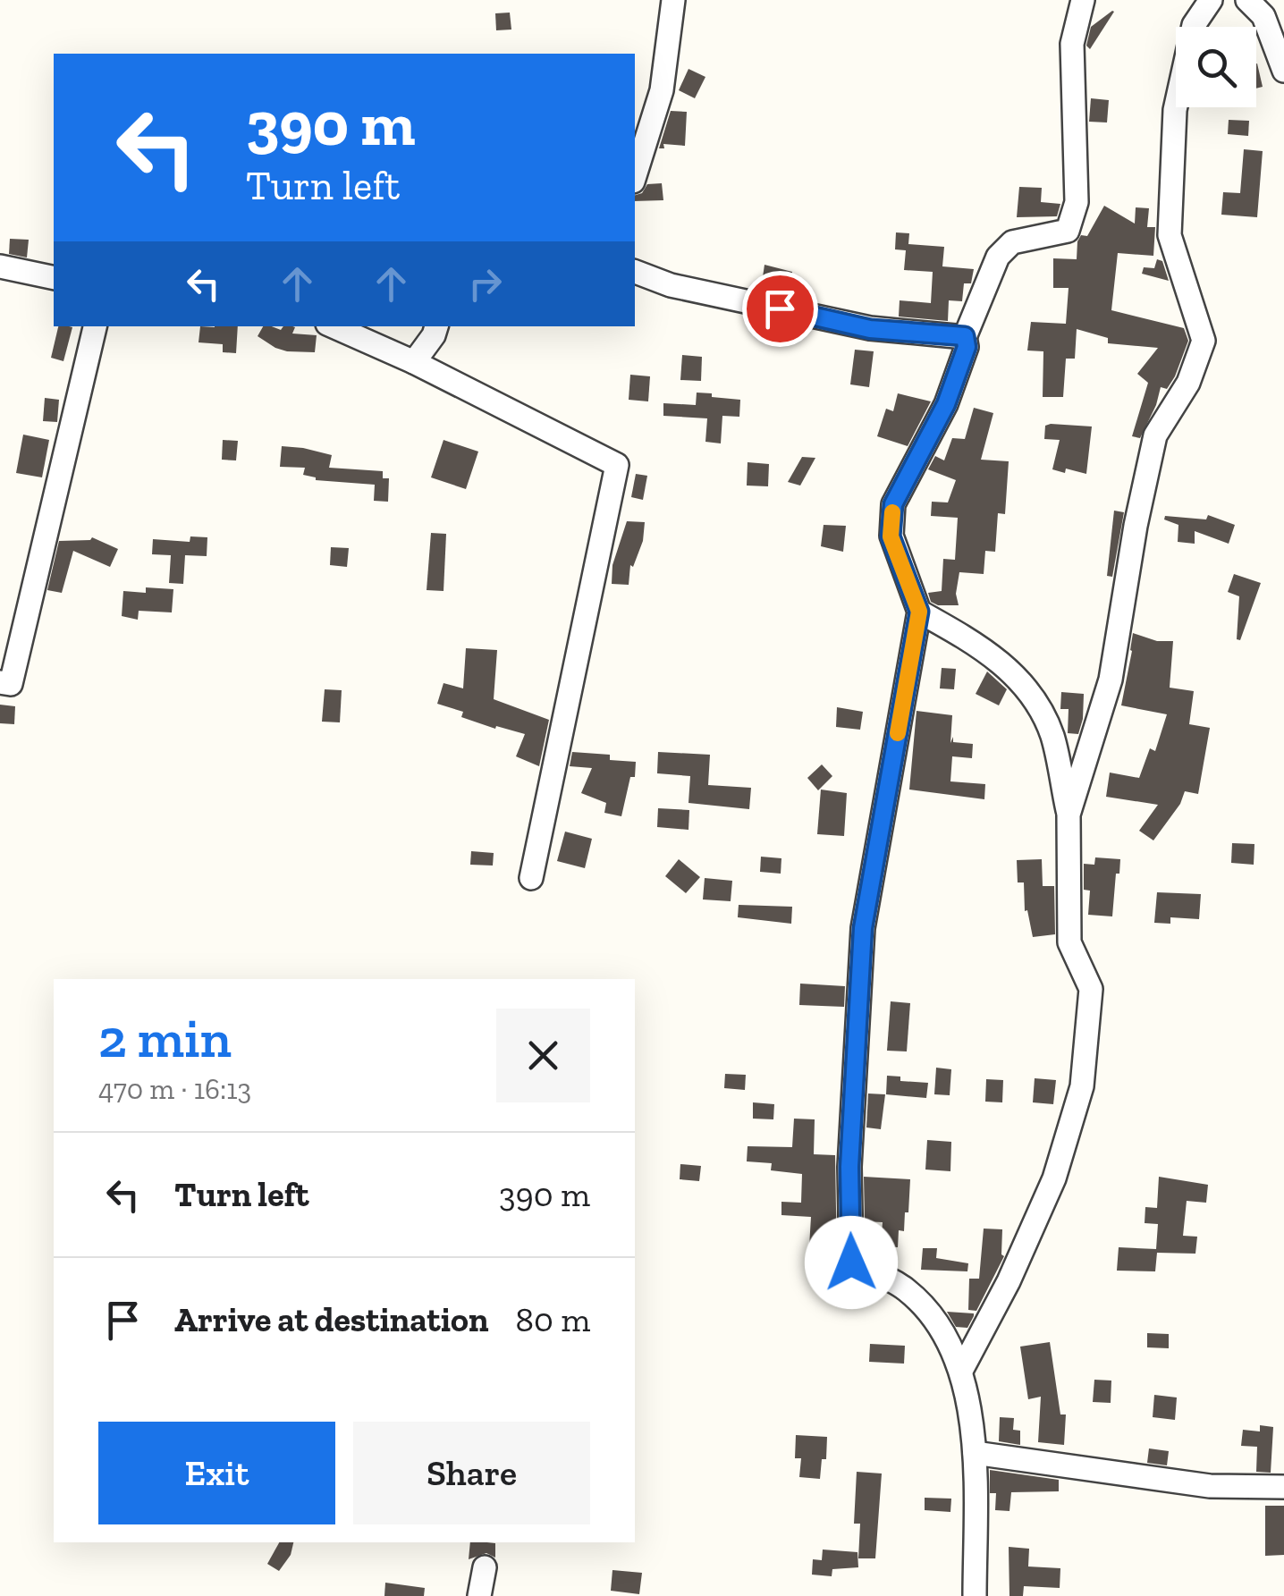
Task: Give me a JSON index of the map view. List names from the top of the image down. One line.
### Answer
{"page":{"turn":["390 m","Turn left"],"heading":["2 min","470 m · 16:13"],"list":[{"name":"Turn left","value":"390 m"},{"name":"Arrive at destination","value":"80 m"}],"buttons":["Exit","Share"]}}
